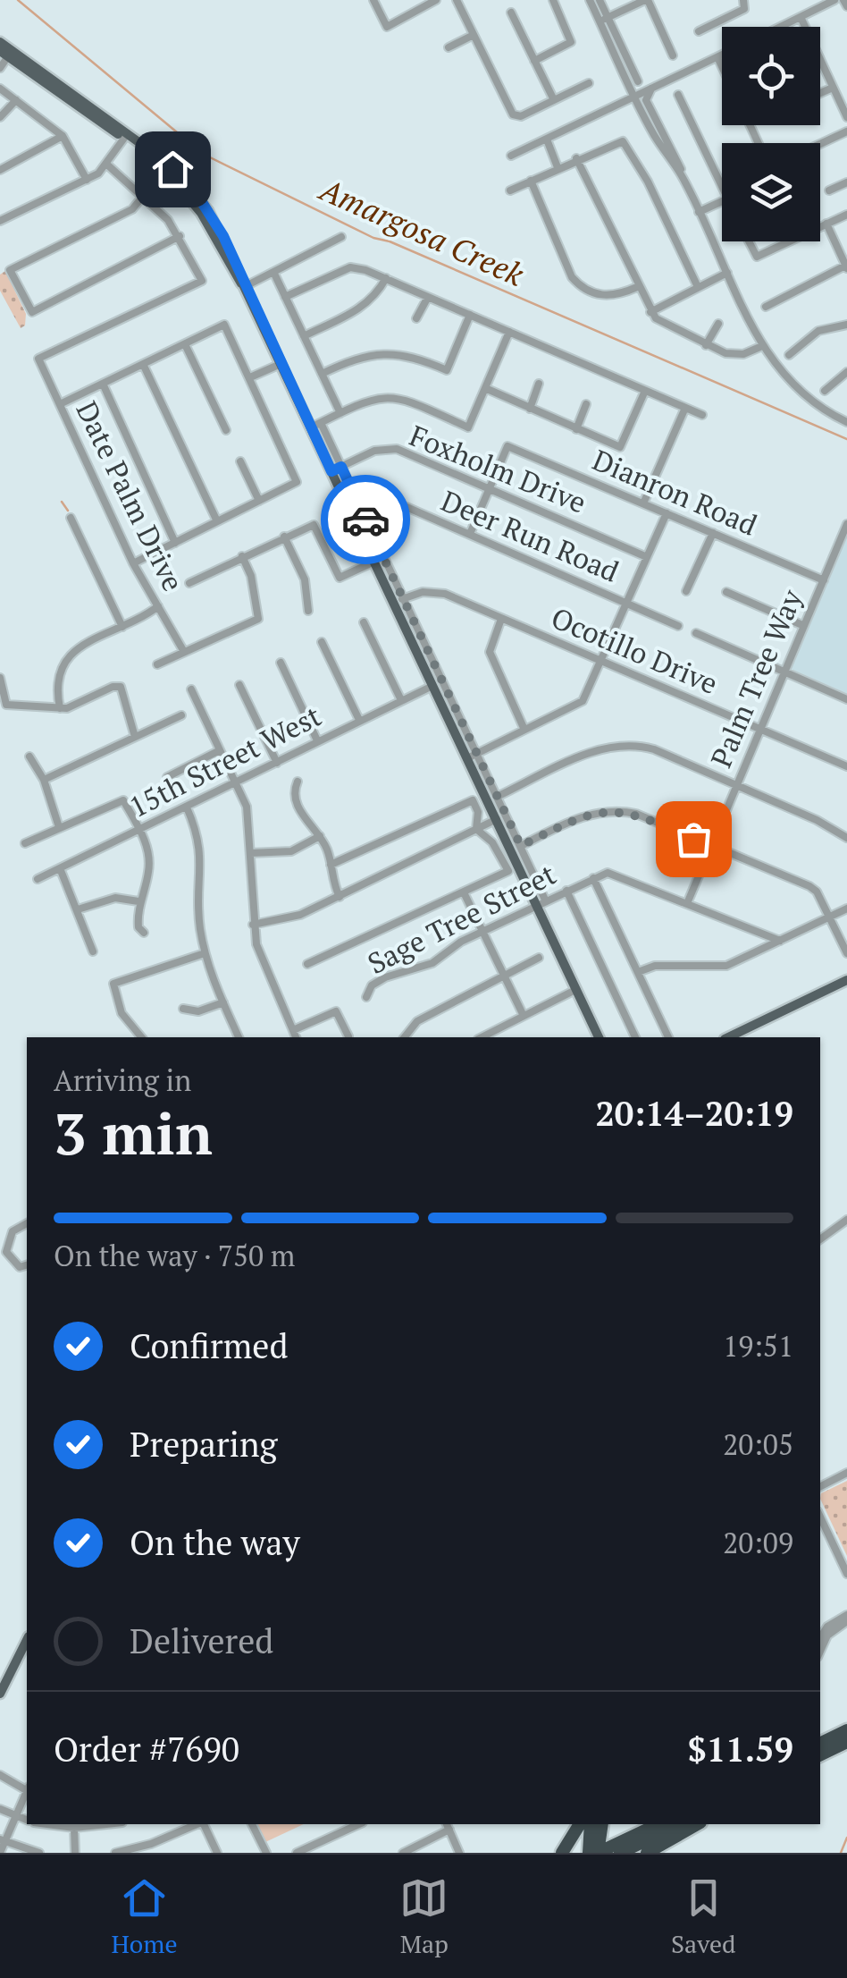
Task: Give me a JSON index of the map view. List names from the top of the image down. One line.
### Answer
{"streets":{"street":["Foxholm Drive","Dianron Road","Date Palm Drive","Deer Run Road","Ocotillo Drive","Palm Tree Way","15th Street West","Sage Tree Street"]},"crossings":[["Foxholm Drive","Dianron Road"],["Dianron Road","Palm Tree Way"],["Ocotillo Drive","Palm Tree Way"],["Palm Tree Way","Sage Tree Street"]],"water":["Amargosa Creek"],"page":{"heading":["3 min","Arriving in","20:14–20:19"],"panel":["Order #7690","$11.59"],"bar":"On the way · 750 m","list":[["Confirmed","19:51"],["Preparing","20:05"],["On the way","20:09"],"Delivered"],"tabs":["Home","Map","Saved"]}}
